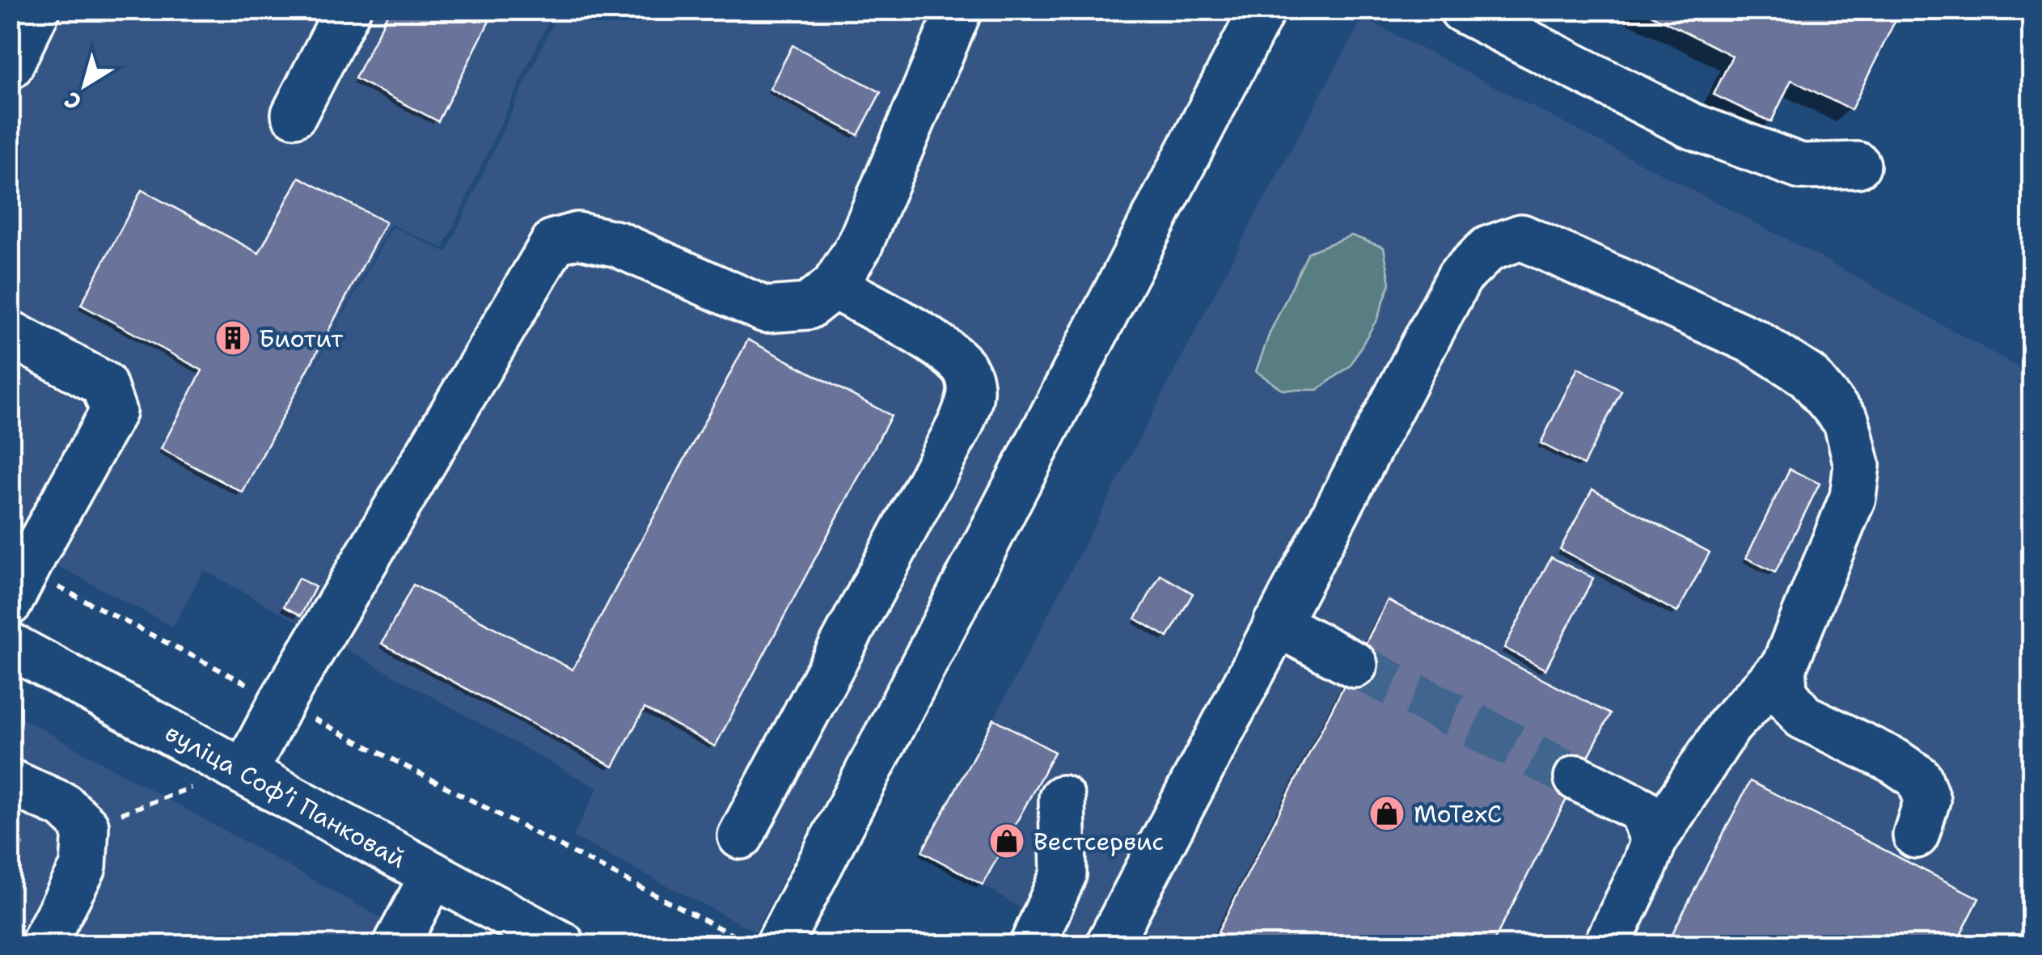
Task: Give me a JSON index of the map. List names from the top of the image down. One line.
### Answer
{"streets":{"street":["вуліца Софʼі Панковай"]},"places":{"building":["Биотит"],"shop":["MoTexC","Вестсервис"]},"north":"bottom left"}
